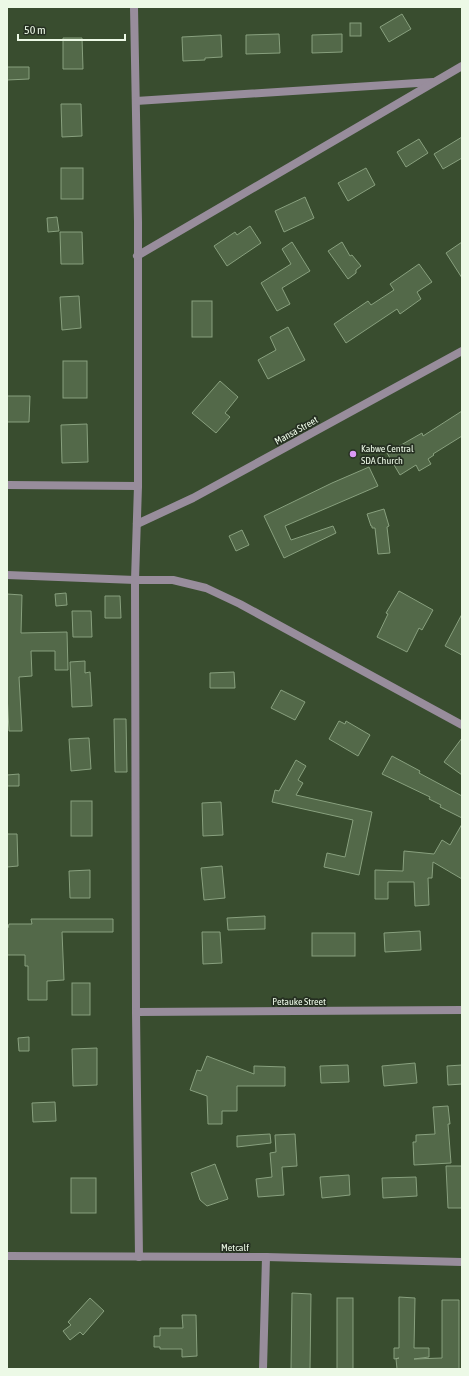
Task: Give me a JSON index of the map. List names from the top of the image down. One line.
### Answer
{"streets":{"street":["Mansa Street","Petauke Street","Metcalf"]},"places":["Kabwe Central SDA Church"],"scale_bar":"50 m"}
